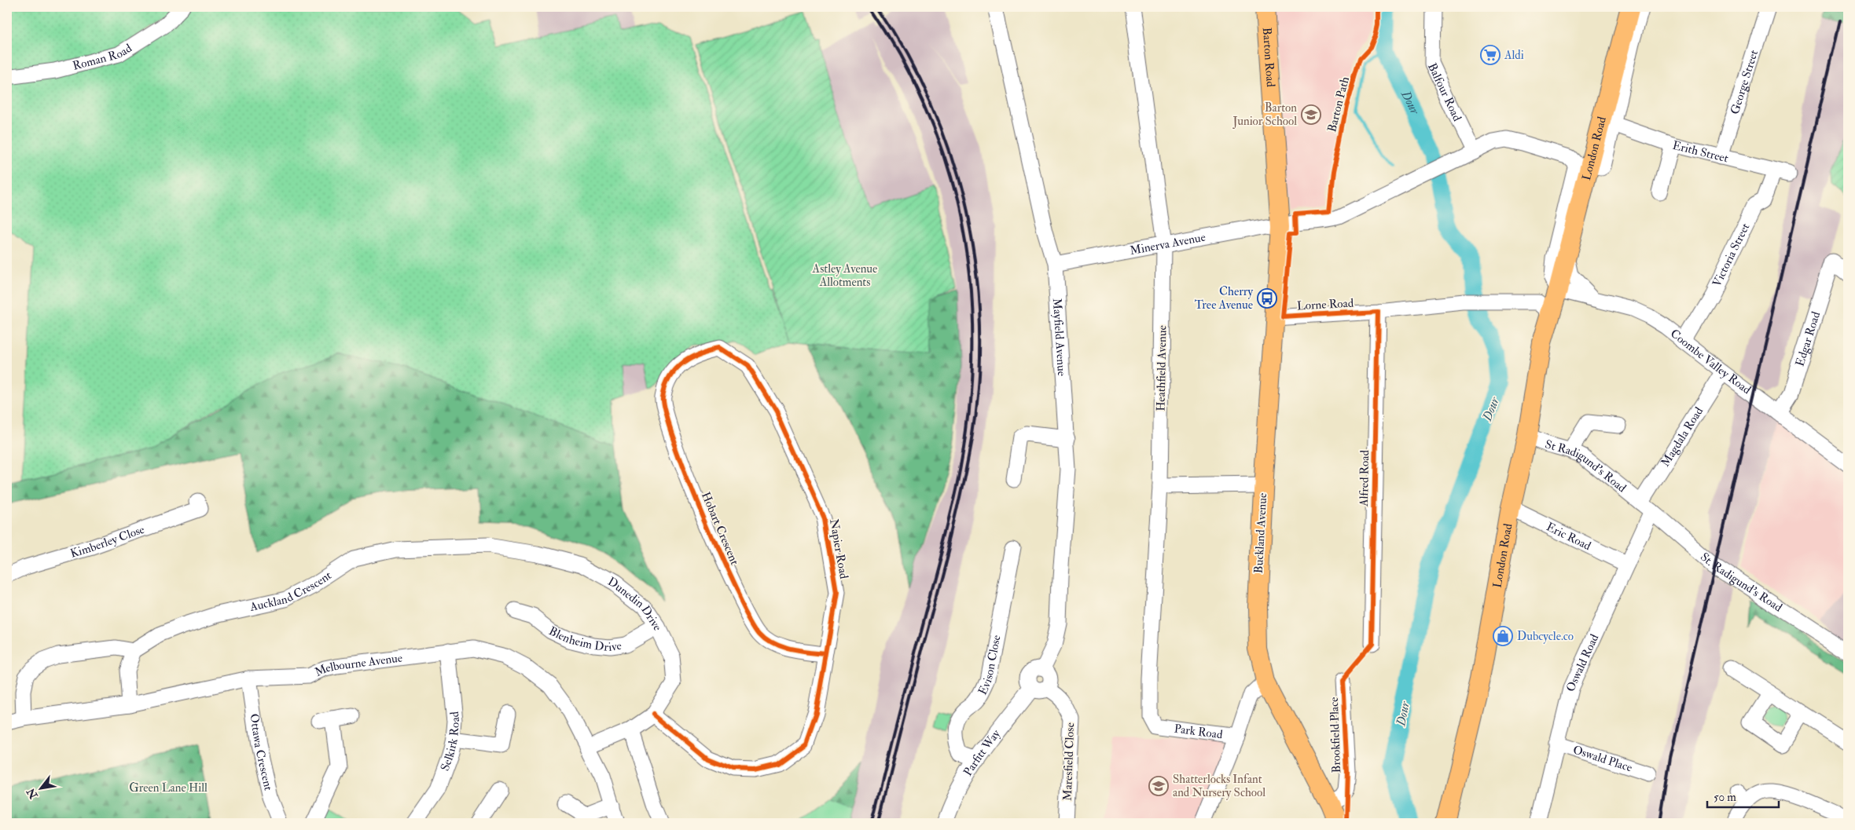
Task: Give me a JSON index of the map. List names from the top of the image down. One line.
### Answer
{"streets":{"main road":["Barton Road","London Road","Buckland Avenue"],"street":["Roman Road","George Street","Balfour Road","Erith Street","Minerva Avenue","Victoria Street","Lorne Road","Mayfield Avenue","Edgar Road","Coombe Valley Road","Heathfield Avenue","Magdala Road","St Radigund's Road","Alfred Road","Hobart Crescent","Eric Road","Kimberley Close","Napier Road","St. Radigund's Road","Auckland Crescent","Dunedin Drive","Blenheim Drive","Evison Close","Oswald Road","Melbourne Avenue","Park Road","Brookfield Place","Selkirk Road","Ottawa Crescent","Parfitt Way","Oswald Place","Maresfield Close"],"cycle path":["Barton Path"]},"crossings":[["Barton Road","Minerva Avenue"],["Barton Road","Buckland Avenue"],["George Street","Erith Street"],["London Road","Lorne Road"],["London Road","Coombe Valley Road"],["London Road","St Radigund's Road"],["London Road","Eric Road"],["Erith Street","Victoria Street"],["Minerva Avenue","Mayfield Avenue"],["Minerva Avenue","Heathfield Avenue"],["Minerva Avenue","Buckland Avenue"],["Victoria Street","Coombe Valley Road"],["Lorne Road","Alfred Road"],["Lorne Road","Buckland Avenue"],["Mayfield Avenue","Parfitt Way"],["Mayfield Avenue","Maresfield Close"],["Edgar Road","Coombe Valley Road"],["Coombe Valley Road","Magdala Road"],["Heathfield Avenue","Park Road"],["Magdala Road","St Radigund's Road"],["Magdala Road","St. Radigund's Road"],["Magdala Road","Oswald Road"],["St Radigund's Road","St. Radigund's Road"],["St Radigund's Road","Oswald Road"],["Hobart Crescent","Napier Road"],["Buckland Avenue","Brookfield Place"],["Eric Road","Oswald Road"],["Napier Road","Dunedin Drive"],["St. Radigund's Road","Oswald Road"],["Auckland Crescent","Dunedin Drive"],["Dunedin Drive","Blenheim Drive"],["Dunedin Drive","Melbourne Avenue"],["Evison Close","Parfitt Way"],["Oswald Road","Oswald Place"],["Melbourne Avenue","Selkirk Road"],["Melbourne Avenue","Ottawa Crescent"],["Parfitt Way","Maresfield Close"]],"water":["Dour"],"parks":["Astley Avenue Allotments","Green Lane Hill"],"places":{"supermarket":["Aldi"],"school or university":["Barton Junior School","Shatterlocks Infant and Nursery School"],"bus stop":["Cherry Tree Avenue"],"shop":["Dubcycle.co"]},"scale_bar":"50 m","north":"bottom left"}
